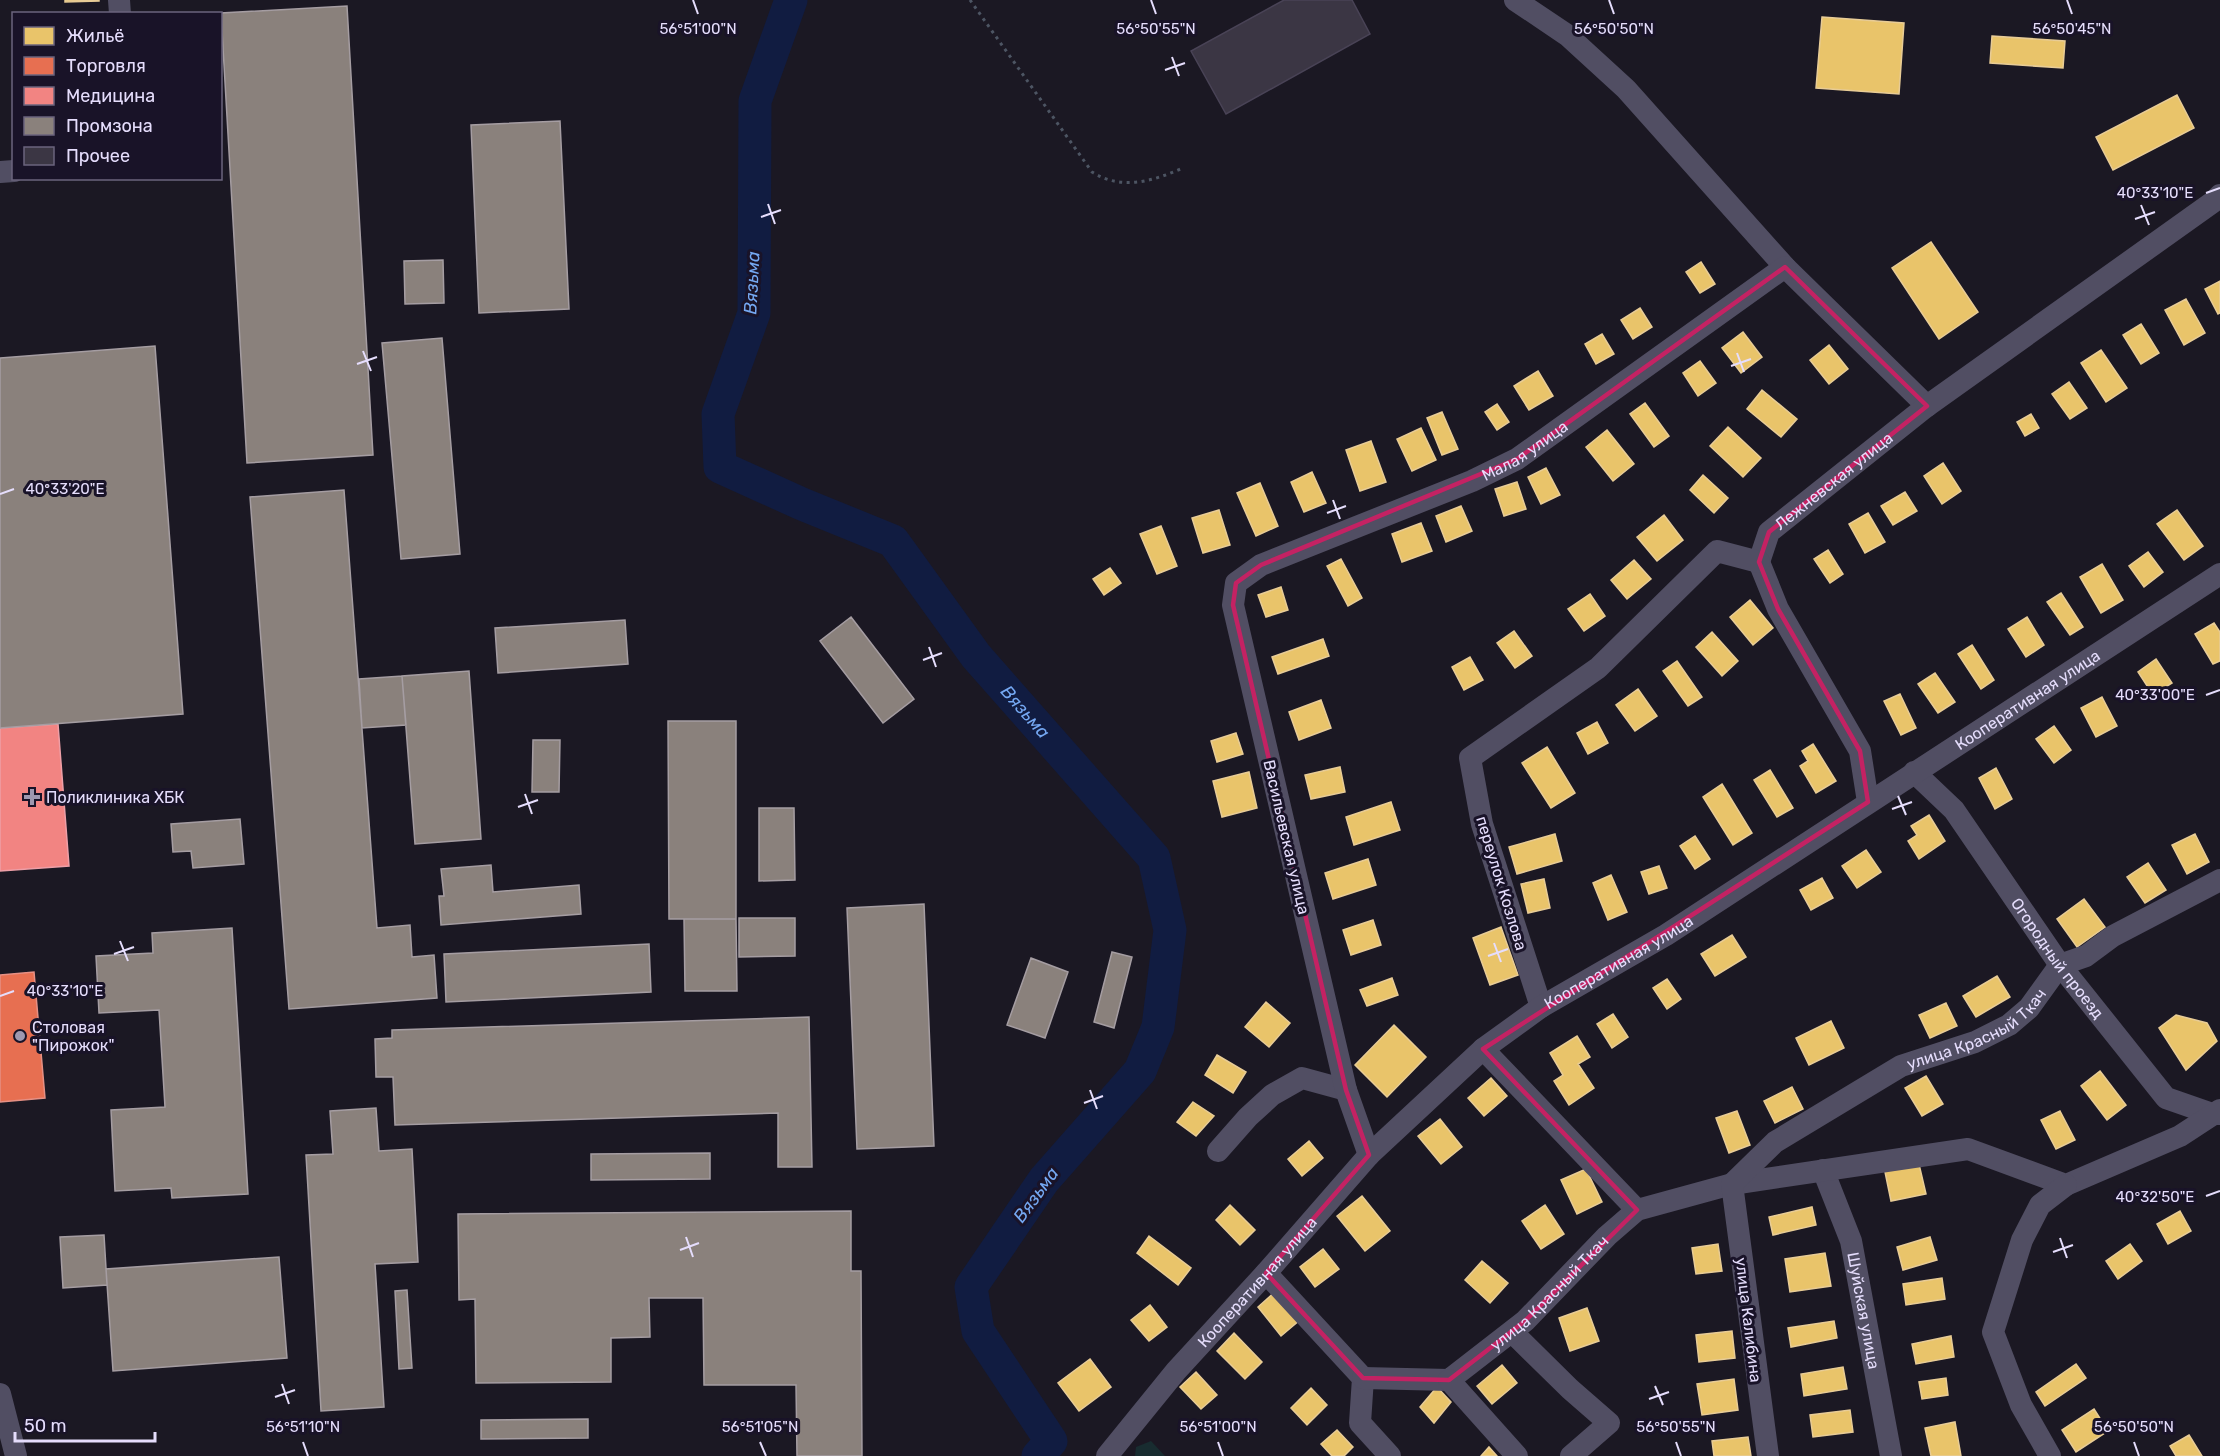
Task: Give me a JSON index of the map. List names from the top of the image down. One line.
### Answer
{"streets":{"street":["Малая улица","Лежневская улица","Кооперативная улица","Васильевская улица","переулок Козлова","Огородный проезд","улица Красный Ткач","Шуйская улица","улица Калибина"]},"crossings":[["Малая улица","Васильевская улица"],["Лежневская улица","переулок Козлова"],["Кооперативная улица","Васильевская улица"],["Кооперативная улица","переулок Козлова"],["Кооперативная улица","Огородный проезд"],["Огородный проезд","улица Красный Ткач"],["улица Красный Ткач","Шуйская улица"],["улица Красный Ткач","улица Калибина"]],"water":["Вязьма"],"places":{"health":["Поликлиника ХБК"],"other":["Столовая \"Пирожок\""]},"legend":["Жильё","Торговля","Медицина","Промзона","Прочее"],"scale_bar":"50 m","coordinates":["56°51'00\"N","56°50'55\"N","56°50'50\"N","56°50'45\"N","40°33'10\"E","40°33'20\"E","40°33'00\"E","40°32'50\"E","56°51'10\"N","56°51'05\"N"]}
